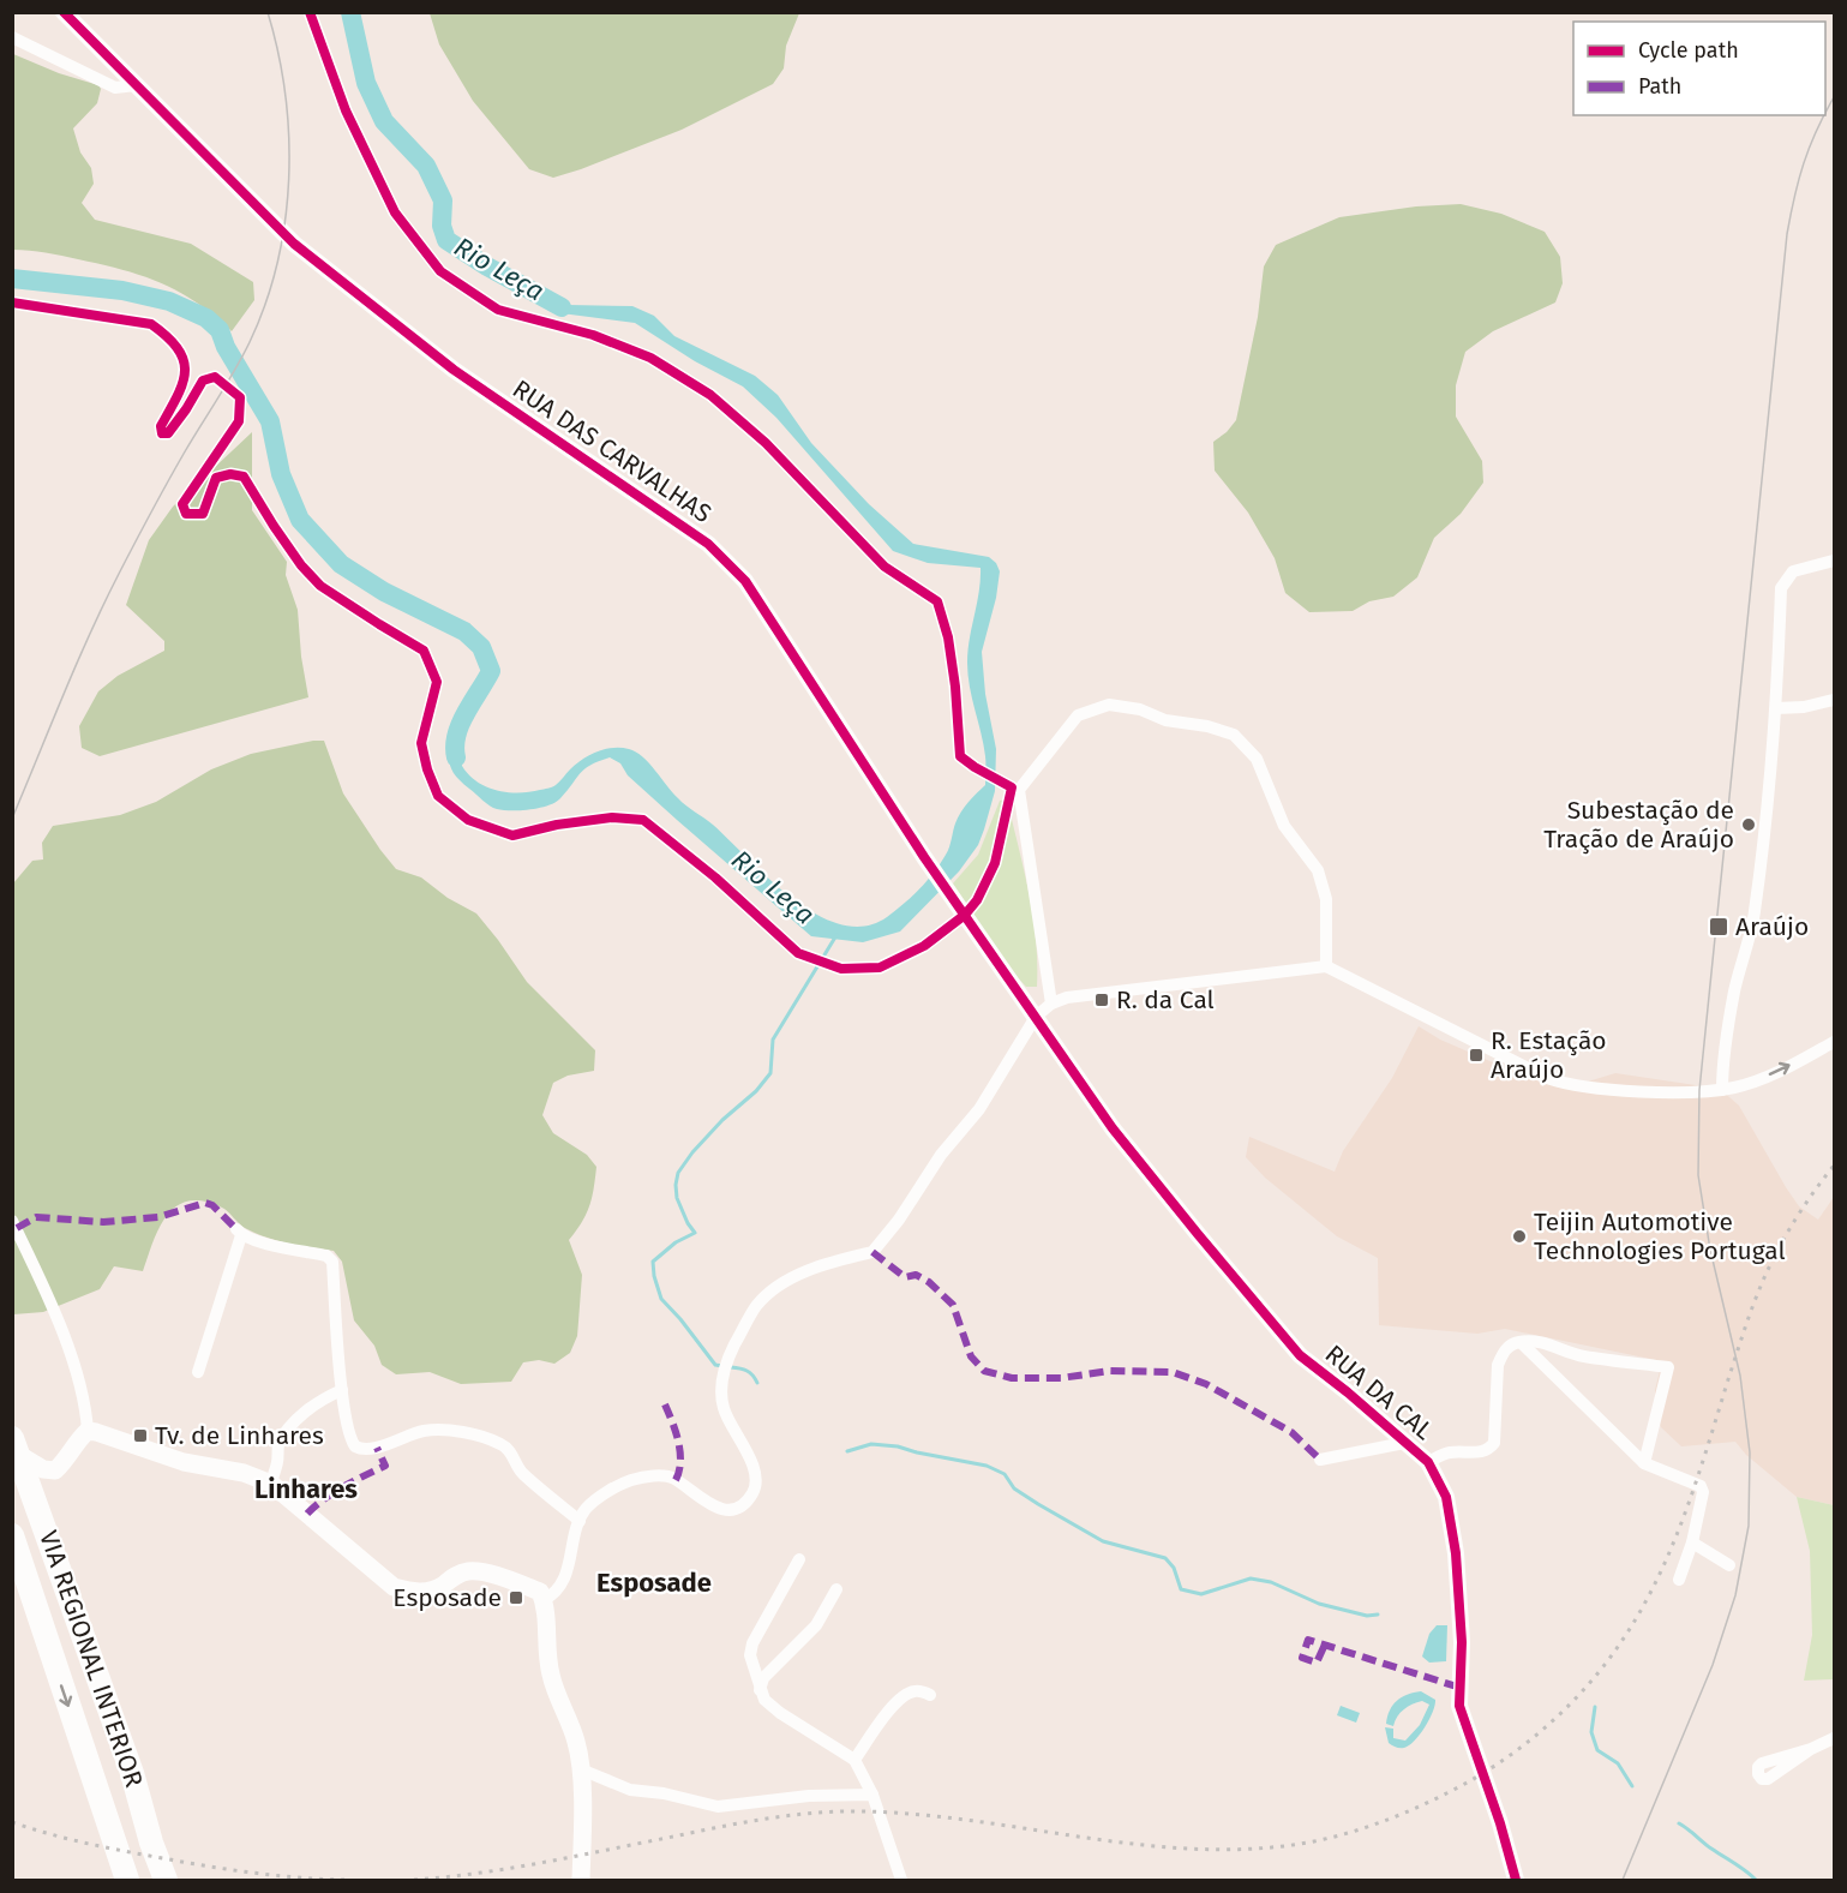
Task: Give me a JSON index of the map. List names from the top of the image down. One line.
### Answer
{"streets":{"highway":["VIA REGIONAL INTERIOR"],"street":["RUA DAS CARVALHAS","RUA DA CAL"]},"crossings":[["RUA DAS CARVALHAS","RUA DA CAL"]],"districts":["Linhares","Esposade"],"water":["Rio Leça"],"places":{"other":["Subestação de Tração de Araújo","Teijin Automotive Technologies Portugal"],"transit":["Araújo","R. da Cal","R. Estação Araújo","Tv. de Linhares","Esposade"]},"legend":["Cycle path","Path"]}
